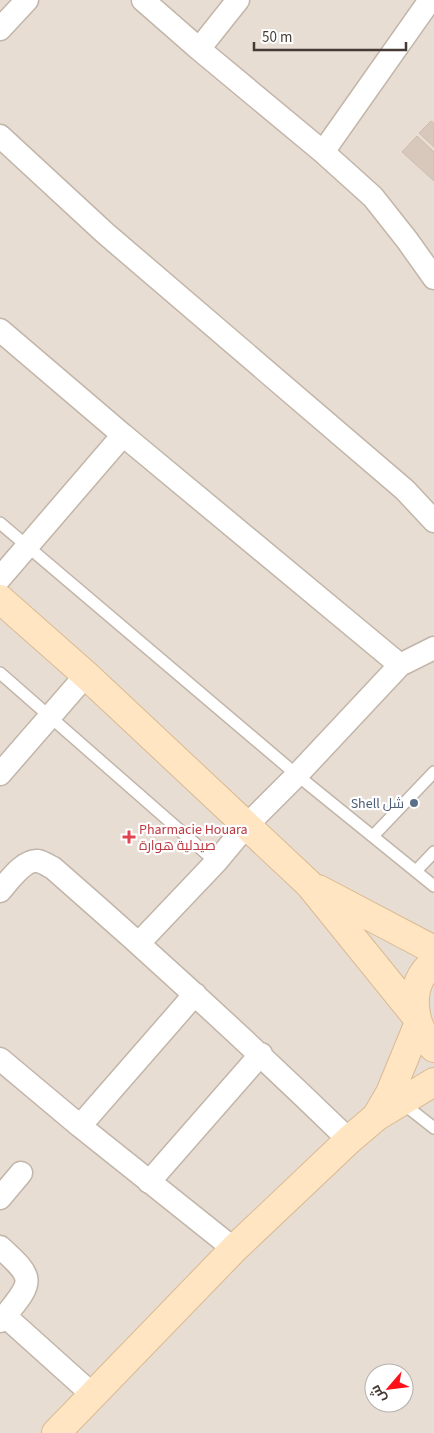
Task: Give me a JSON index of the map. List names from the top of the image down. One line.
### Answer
{"places":{"other":["Shell شل"],"health":["Pharmacie Houara صيدلية هوارة"]},"scale_bar":"50 m","north":"bottom left"}
